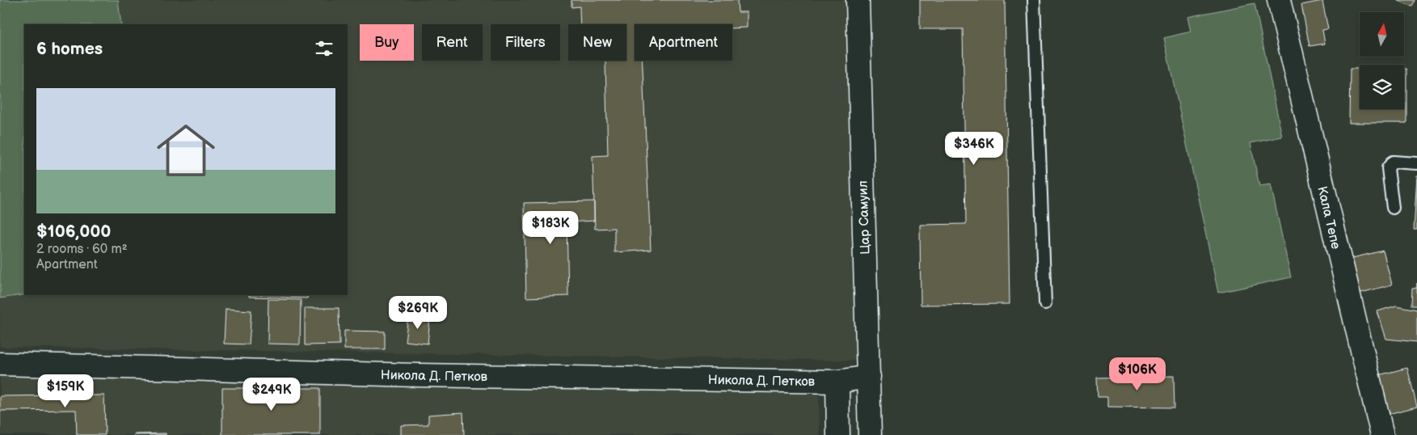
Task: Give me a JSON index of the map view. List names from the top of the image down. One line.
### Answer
{"streets":{"street":["Цар Самуил","Кала Тепе","Никола Д. Петков"]},"crossings":[["Цар Самуил","Никола Д. Петков"]],"north":"top","page":{"chip":["Buy","Rent","Filters","New","Apartment"],"heading":"6 homes","list":[{"name":"$106,000","note":"2 rooms · 60 m² · Apartment"}],"price":["$346K","$183K","$269K","$106K","$159K","$249K"]}}
